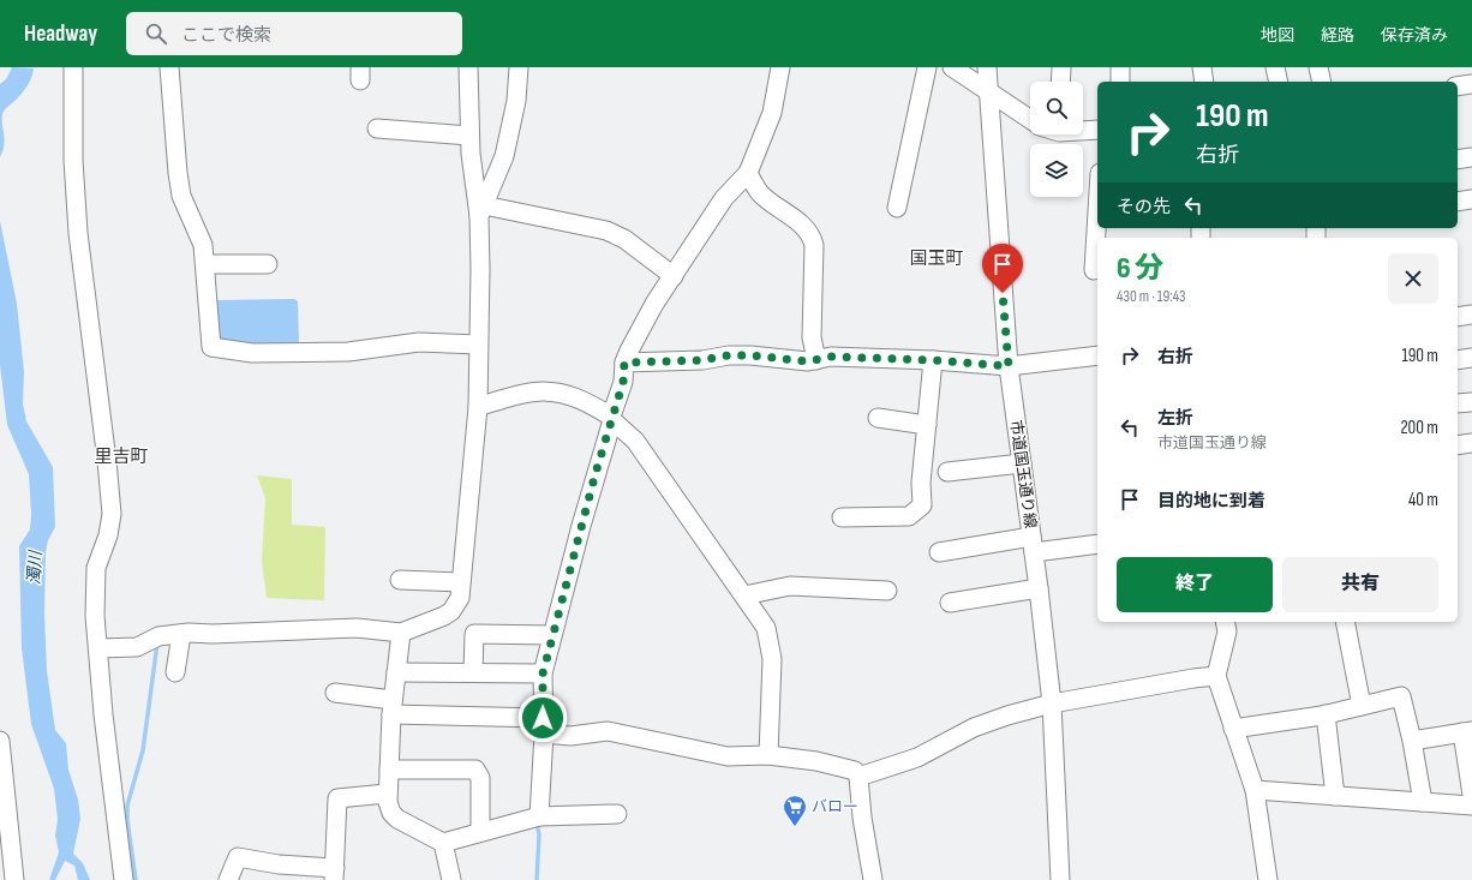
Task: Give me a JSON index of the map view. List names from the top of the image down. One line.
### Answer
{"streets":{"street":["市道国玉通り線"]},"districts":["国玉町","里吉町"],"water":["濁川"],"places":{"supermarket":["バロー"]},"page":{"header":"Headway","search":"ここで検索","nav":["地図","経路","保存済み"],"turn":["190 m","右折"],"then":"その先","heading":["6 分","430 m · 19:43"],"list":[{"name":"右折","value":"190 m"},{"name":"左折","note":"市道国玉通り線","value":"200 m"},{"name":"目的地に到着","value":"40 m"}],"buttons":["終了","共有"]}}
